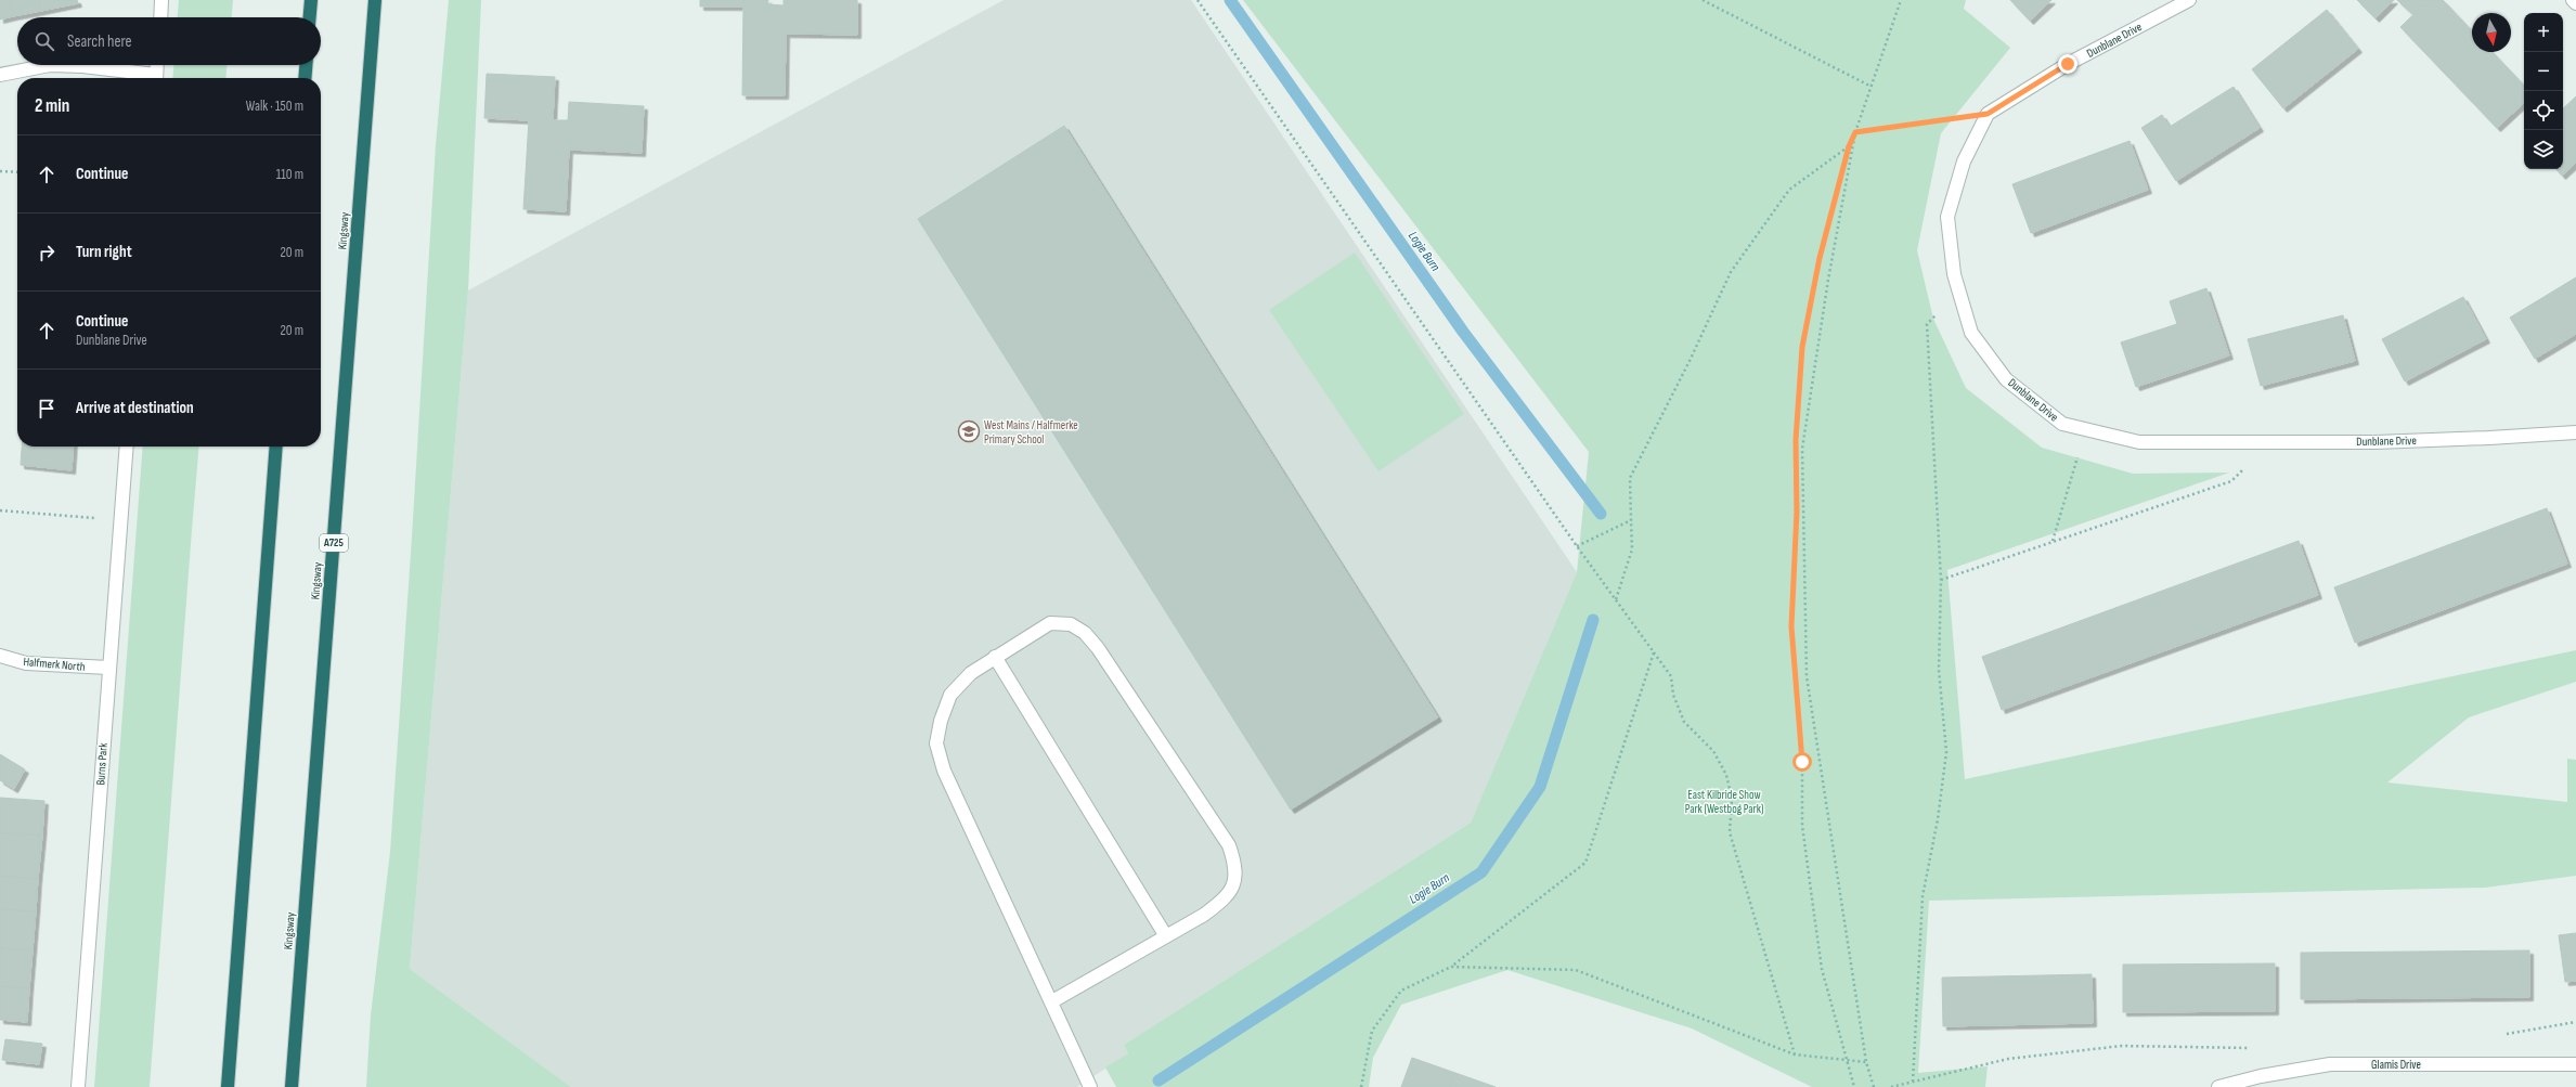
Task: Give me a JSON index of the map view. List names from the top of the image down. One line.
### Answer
{"streets":{"highway":["Kingsway","A725"],"street":["Dunblane Drive","Halfmerk North","Burns Park","Glamis Drive"]},"crossings":[["Halfmerk North","Burns Park"]],"water":["Logie Burn"],"parks":["East Kilbride Show Park (Westbog Park)"],"places":{"school or university":["West Mains / Halfmerke Primary School"]},"north":"bottom","page":{"map_buttons":["+","−"],"search":"Search here","heading":["2 min","Walk · 150 m"],"list":[["Continue","110 m"],["Turn right","20 m"],["Continue","Dunblane Drive","20 m"],"Arrive at destination"]}}
